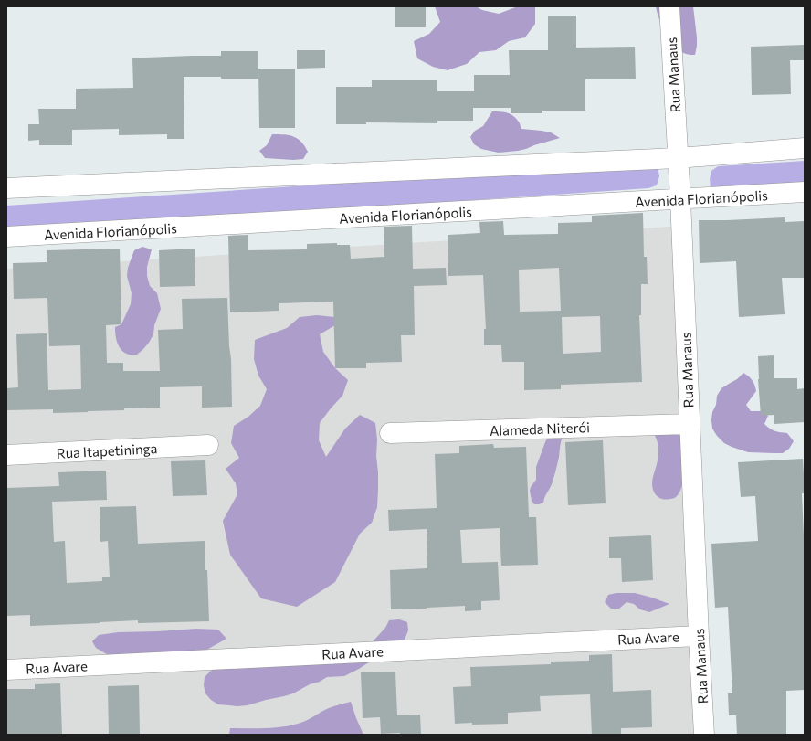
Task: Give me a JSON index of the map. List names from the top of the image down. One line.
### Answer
{"streets":{"street":["Rua Manaus","Avenida Florianópolis","Alameda Niterói","Rua Itapetininga","Rua Avare"]},"crossings":[["Rua Manaus","Avenida Florianópolis"],["Rua Manaus","Alameda Niterói"],["Rua Manaus","Rua Avare"]]}
